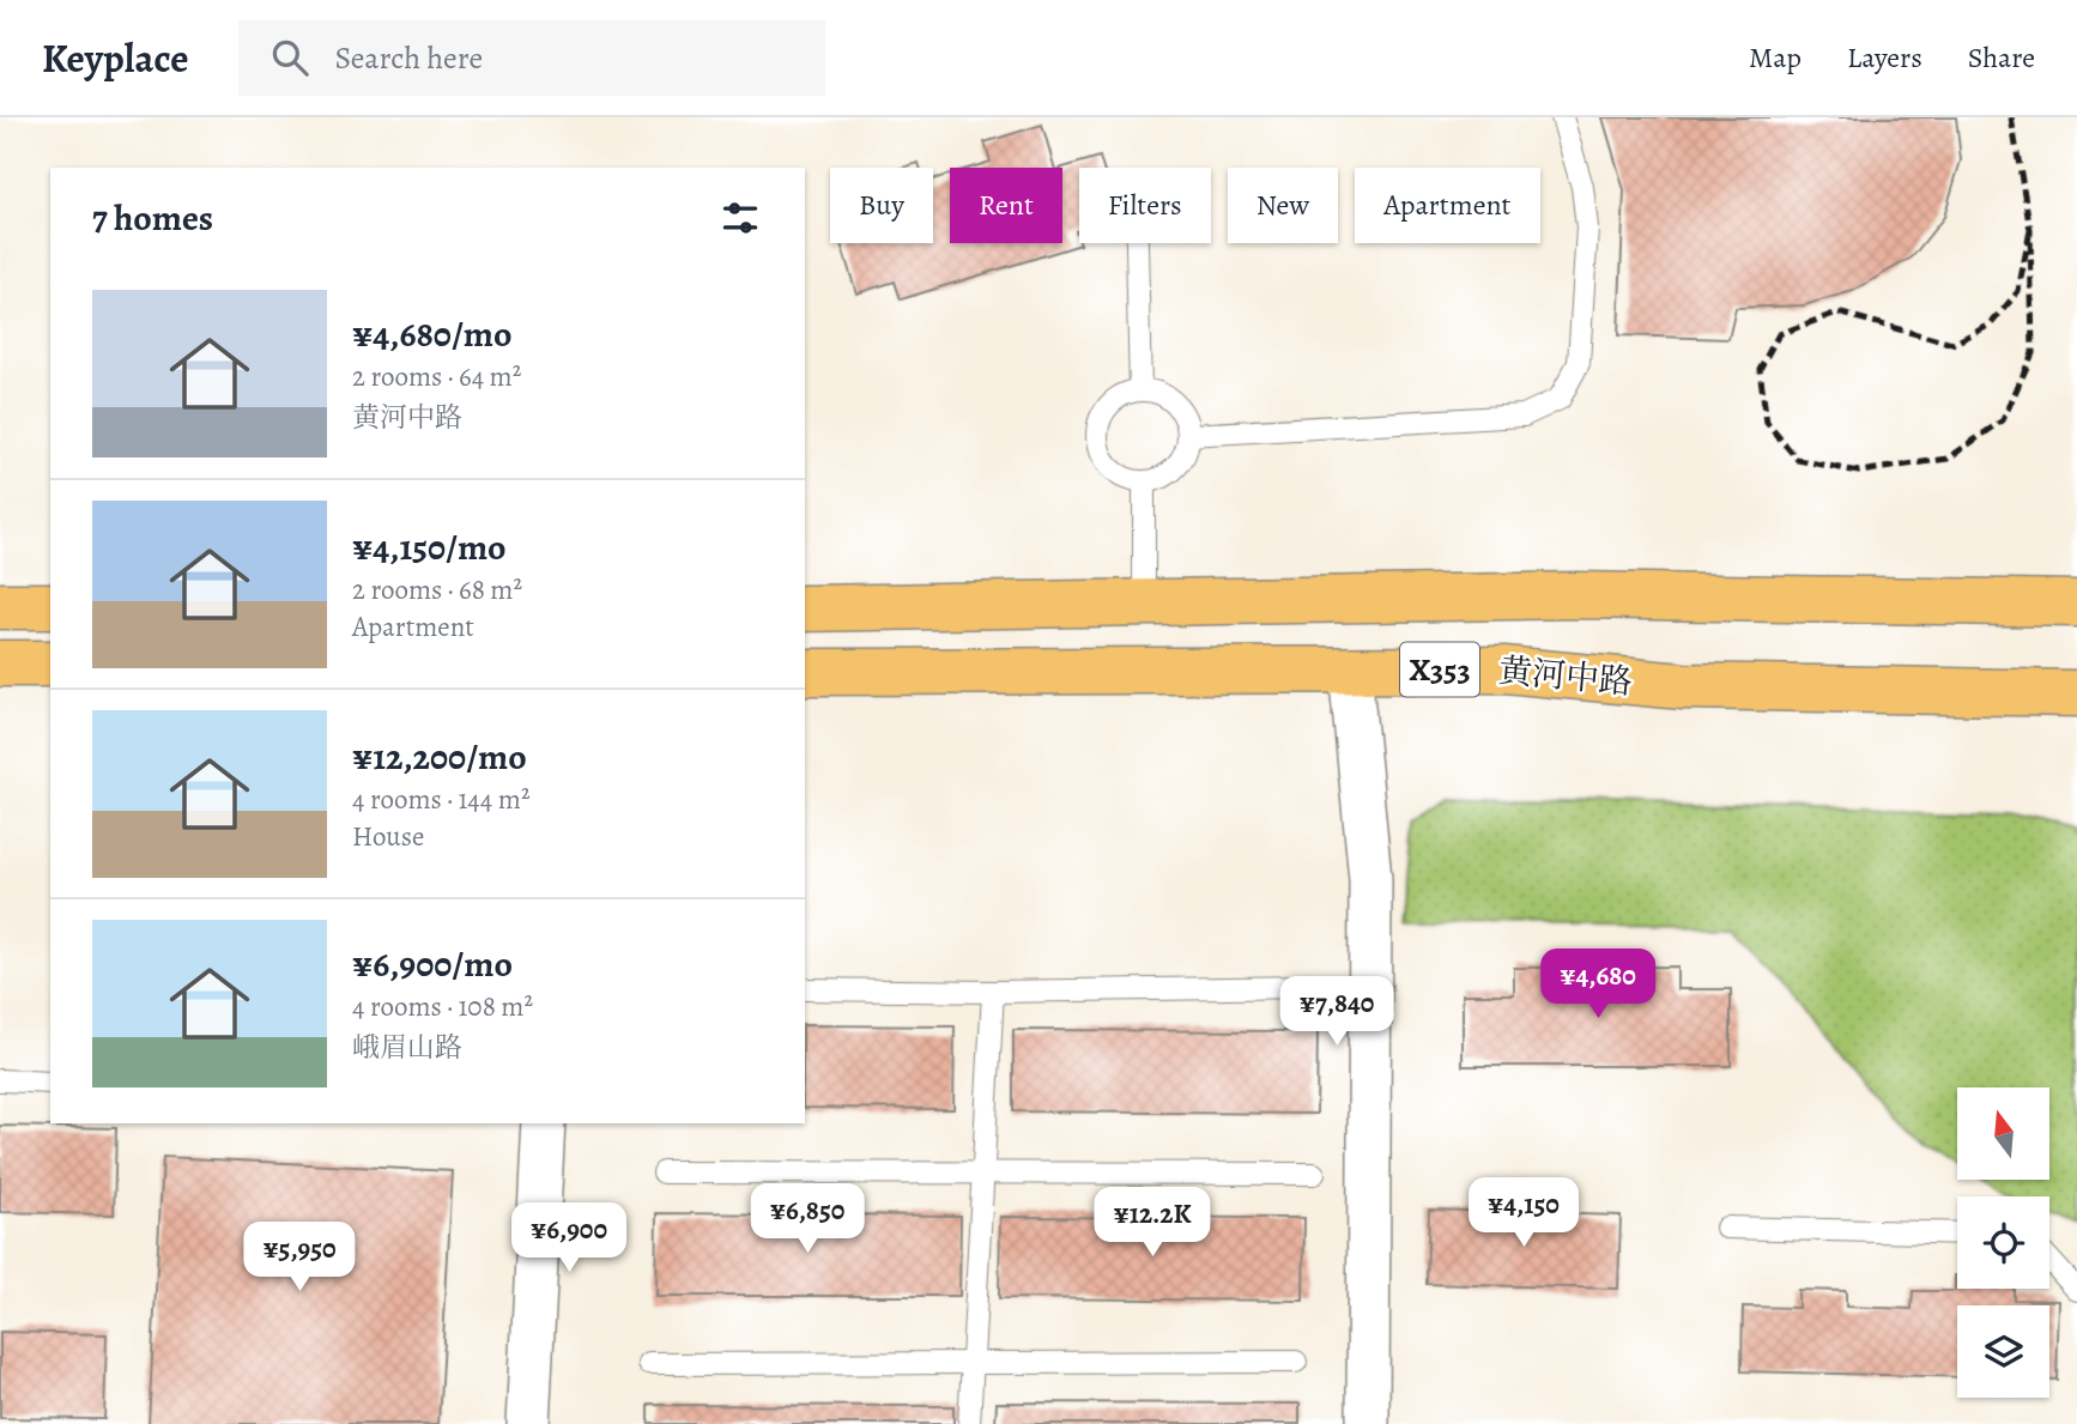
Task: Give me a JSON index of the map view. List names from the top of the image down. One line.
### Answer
{"streets":{"main road":["X353","黄河中路"]},"north":"top","page":{"header":"Keyplace","search":"Search here","nav":["Map","Layers","Share"],"chip":["Buy","Rent","Filters","New","Apartment"],"heading":"7 homes","list":[{"name":"¥4,680/mo","note":"2 rooms · 64 m² · 黄河中路"},{"name":"¥4,150/mo","note":"2 rooms · 68 m² · Apartment"},{"name":"¥12,200/mo","note":"4 rooms · 144 m² · House"},{"name":"¥6,900/mo","note":"4 rooms · 108 m² · 峨眉山路"}],"price":["¥4,680","¥7,840","¥4,150","¥6,850","¥12.2K","¥6,900","¥5,950"]}}
